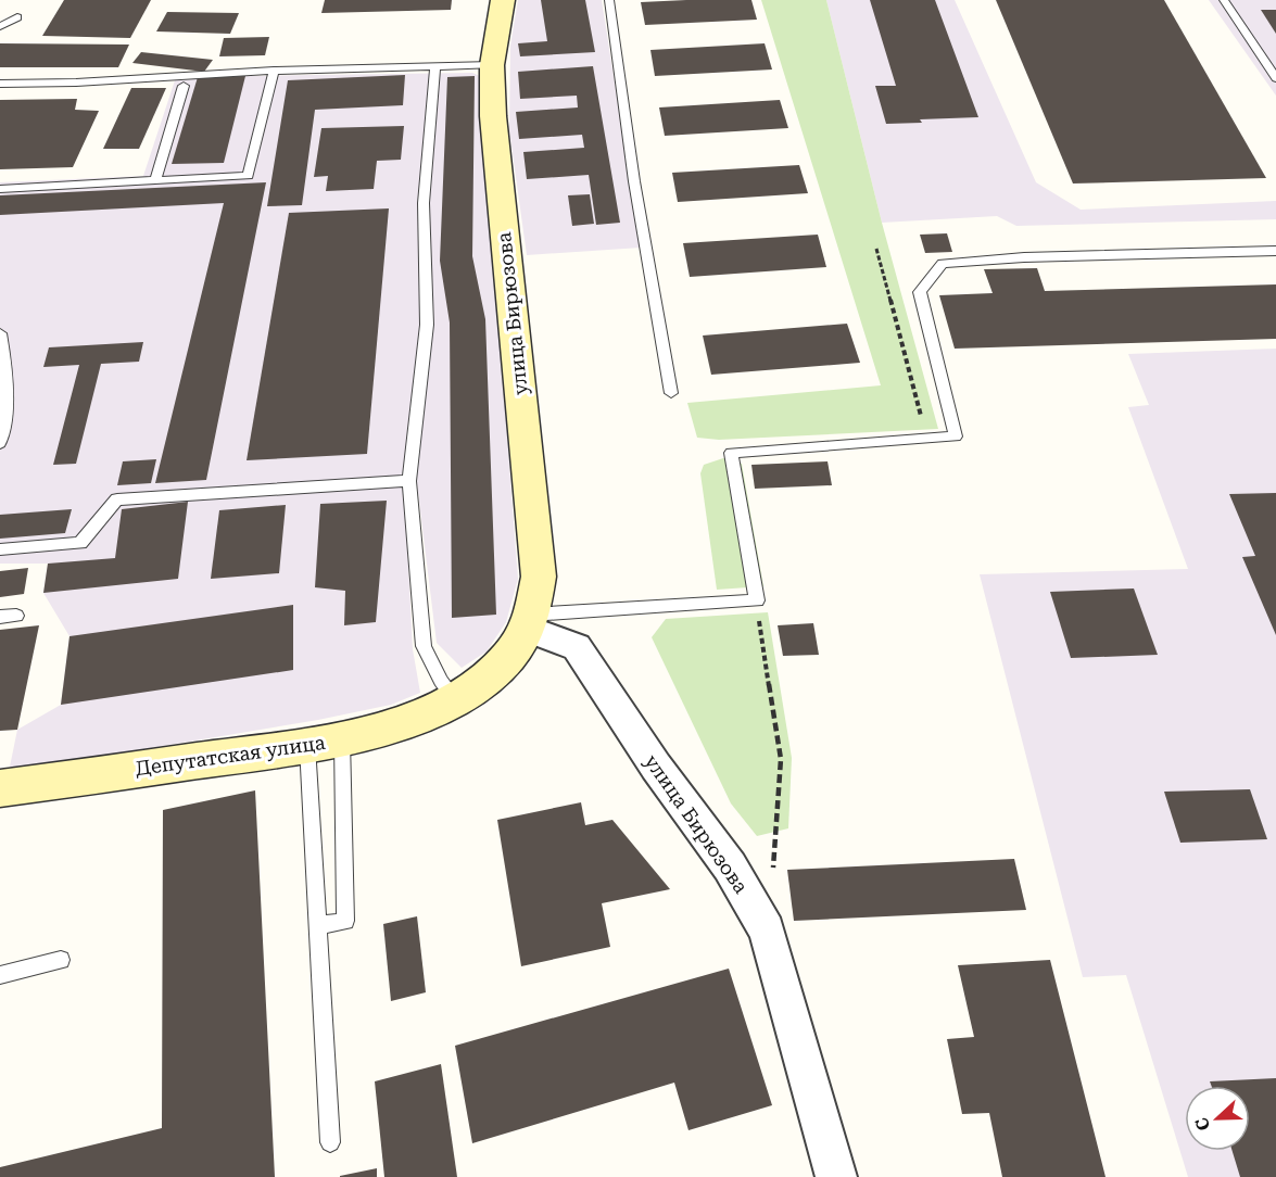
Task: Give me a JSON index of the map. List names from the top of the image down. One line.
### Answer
{"streets":{"main road":["улица Бирюзова","Депутатская улица"]},"crossings":[["улица Бирюзова","Депутатская улица"]],"north":"left"}
